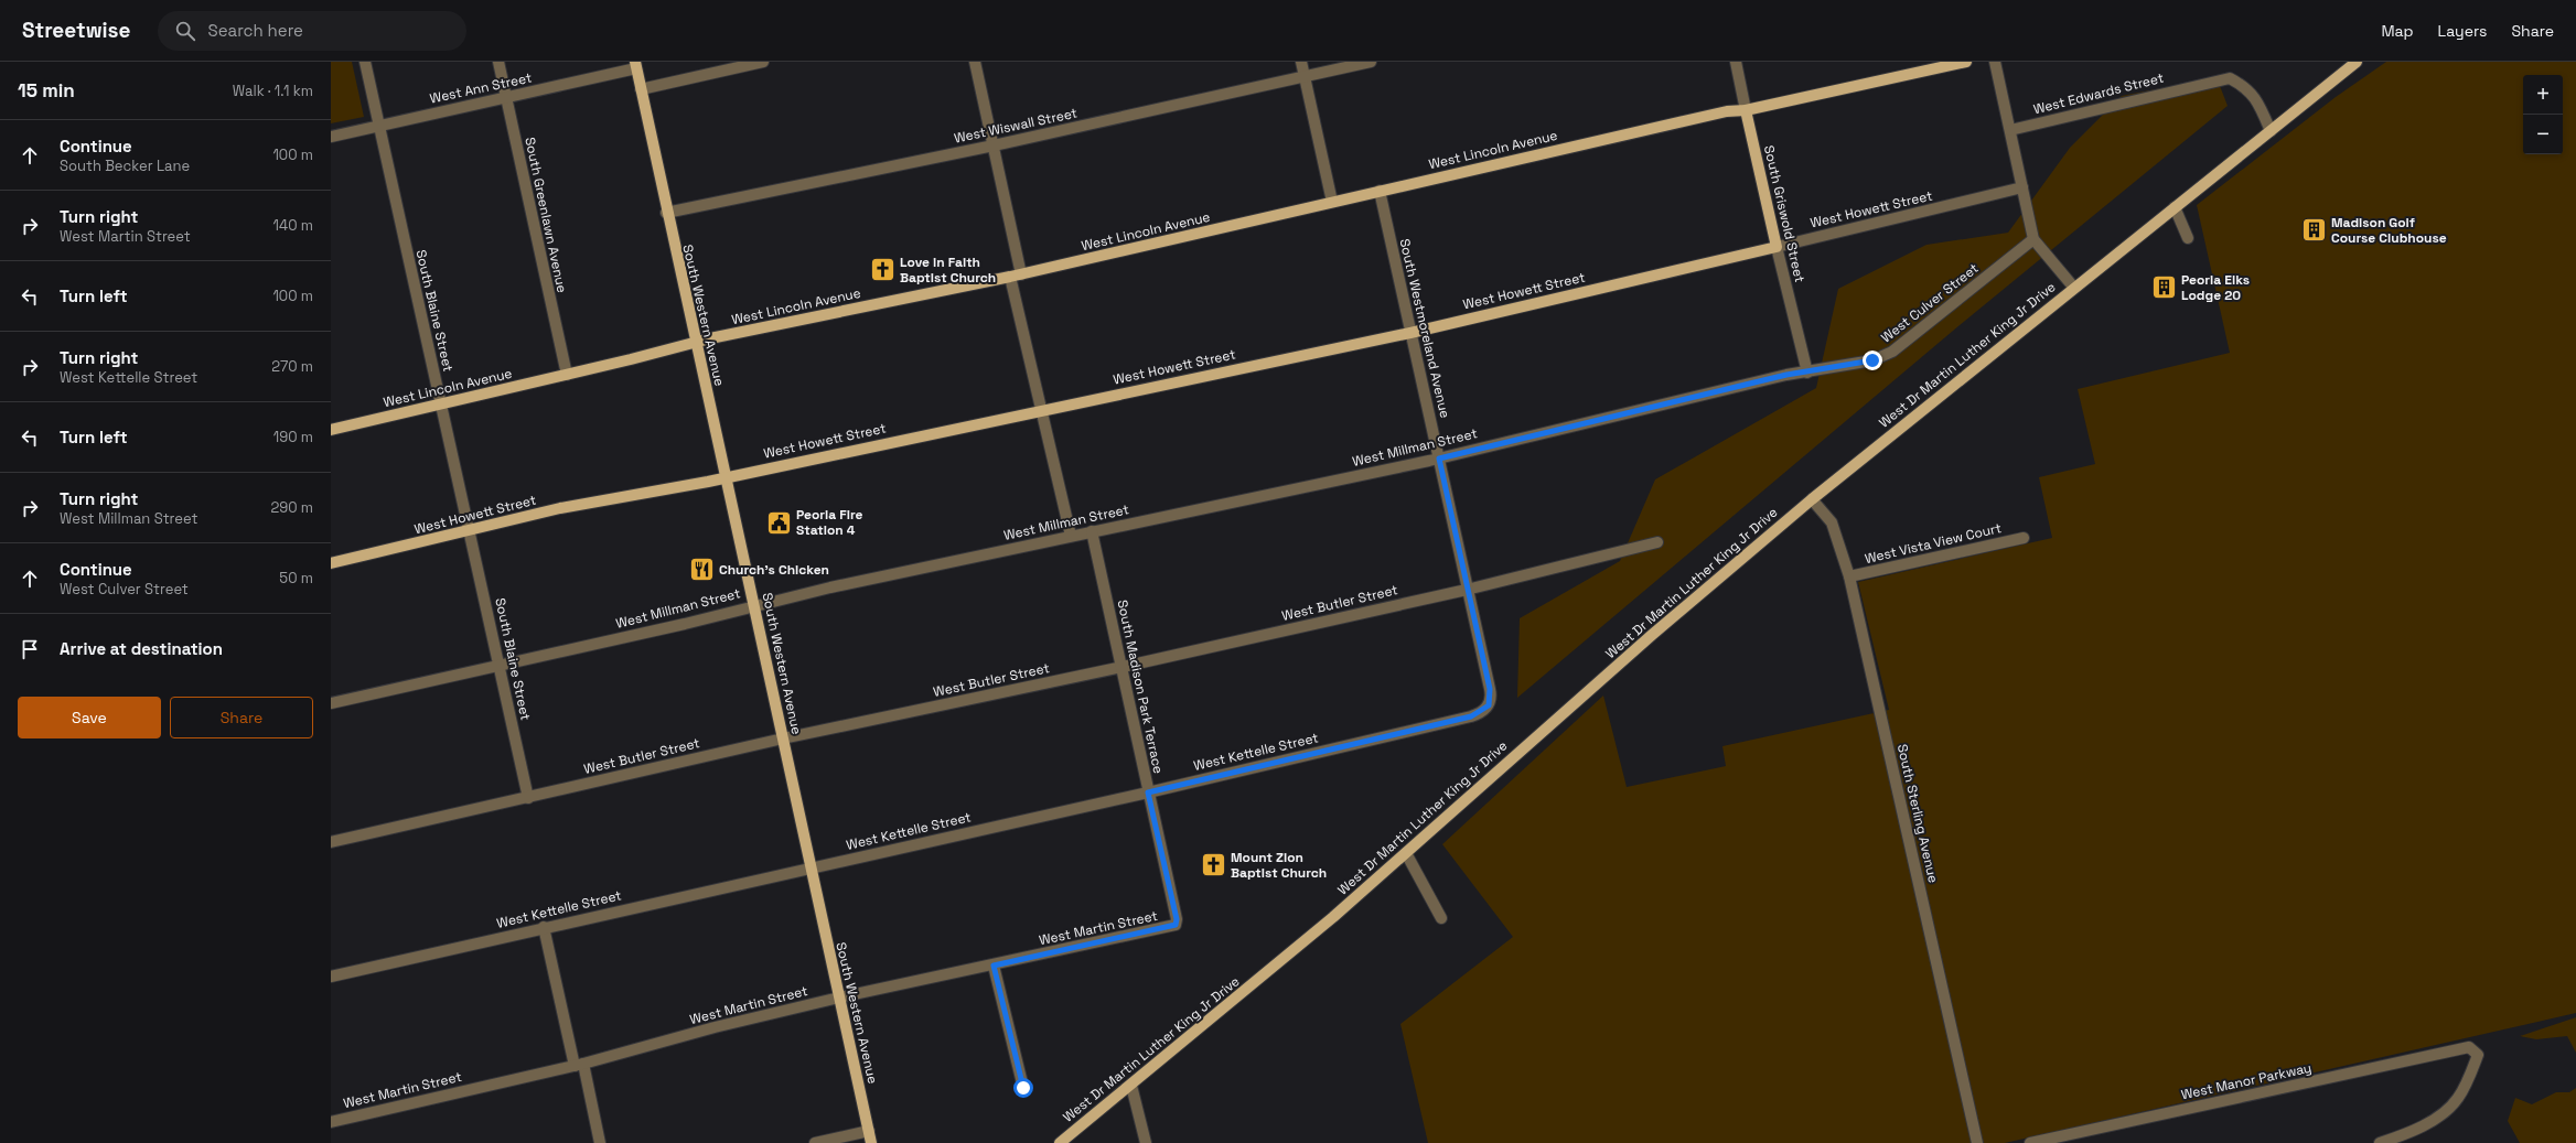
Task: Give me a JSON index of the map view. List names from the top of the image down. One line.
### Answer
{"streets":{"main road":["West Lincoln Avenue","West Howett Street","South Griswold Street","South Western Avenue","West Dr Martin Luther King Jr Drive"],"street":["West Ann Street","West Edwards Street","West Wiswall Street","South Greenlawn Avenue","West Culver Street","South Blaine Street","South Westmoreland Avenue","West Millman Street","West Vista View Court","West Butler Street","South Madison Park Terrace","West Kettelle Street","South Sterling Avenue","West Martin Street","West Manor Parkway"]},"crossings":[["West Ann Street","South Greenlawn Avenue"],["West Ann Street","South Blaine Street"],["West Ann Street","South Western Avenue"],["West Edwards Street","West Dr Martin Luther King Jr Drive"],["West Wiswall Street","South Western Avenue"],["West Lincoln Avenue","South Griswold Street"],["West Lincoln Avenue","South Greenlawn Avenue"],["West Lincoln Avenue","South Blaine Street"],["West Lincoln Avenue","South Western Avenue"],["West Lincoln Avenue","South Westmoreland Avenue"],["West Howett Street","South Griswold Street"],["West Howett Street","South Blaine Street"],["West Howett Street","South Western Avenue"],["West Howett Street","South Westmoreland Avenue"],["South Griswold Street","West Culver Street"],["South Griswold Street","West Millman Street"],["West Culver Street","West Millman Street"],["South Blaine Street","West Millman Street"],["South Blaine Street","West Butler Street"],["South Western Avenue","West Millman Street"],["South Western Avenue","West Butler Street"],["South Western Avenue","West Kettelle Street"],["South Western Avenue","West Martin Street"],["South Westmoreland Avenue","West Millman Street"],["South Westmoreland Avenue","West Butler Street"],["South Westmoreland Avenue","West Kettelle Street"],["West Dr Martin Luther King Jr Drive","South Sterling Avenue"],["West Millman Street","South Madison Park Terrace"],["West Vista View Court","South Sterling Avenue"],["West Butler Street","South Madison Park Terrace"],["South Madison Park Terrace","West Kettelle Street"],["South Madison Park Terrace","West Martin Street"]],"places":{"building":["Madison Golf Course Clubhouse","Peoria Elks Lodge 20"],"church":["Love in Faith Baptist Church","Mount Zion Baptist Church"],"public building":["Peoria Fire Station 4"],"restaurant":["Church's Chicken"]},"page":{"header":"Streetwise","search":"Search here","nav":["Map","Layers","Share"],"heading":["15 min","Walk · 1.1 km"],"map_buttons":["+","−"],"list":[["Continue","South Becker Lane","100 m"],["Turn right","West Martin Street","140 m"],["Turn left","100 m"],["Turn right","West Kettelle Street","270 m"],["Turn left","190 m"],["Turn right","West Millman Street","290 m"],["Continue","West Culver Street","50 m"],"Arrive at destination"],"buttons":["Save","Share"]}}
